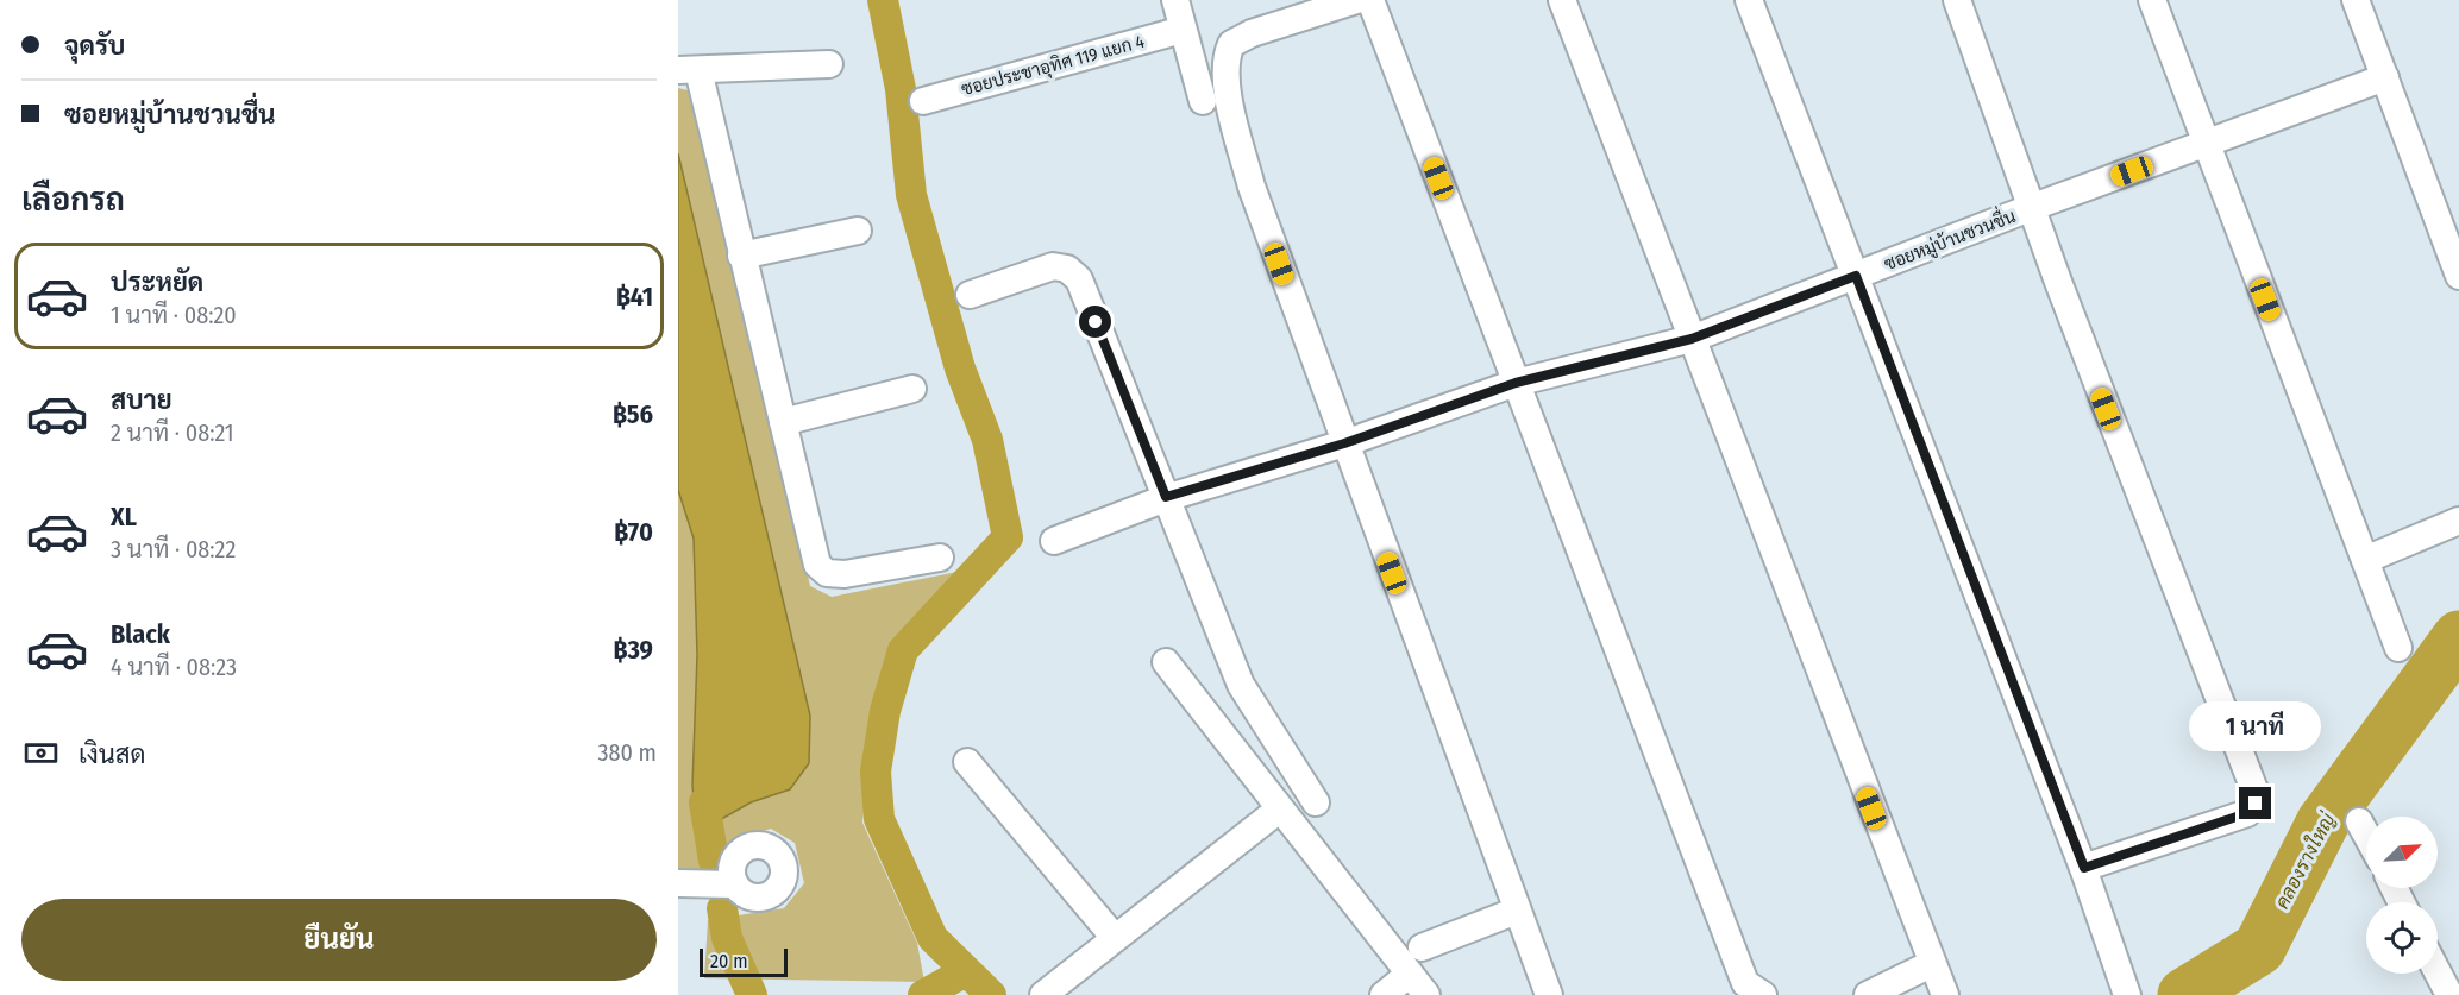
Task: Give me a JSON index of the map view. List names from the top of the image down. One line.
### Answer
{"streets":{"street":["ซอยประชาอุทิศ 119 แยก 4","ซอยหมู่บ้านชวนชื่น"]},"water":["คลองรางใหญ่"],"scale_bar":"20 m","north":"top right","page":{"banner":["จุดรับ","ซอยหมู่บ้านชวนชื่น"],"heading":"เลือกรถ","list":[{"name":"ประหยัด","note":"1 นาที · 08:20","value":"฿41"},{"name":"สบาย","note":"2 นาที · 08:21","value":"฿56"},{"name":"XL","note":"3 นาที · 08:22","value":"฿70"},{"name":"Black","note":"4 นาที · 08:23","value":"฿39"}],"bubble":"1 นาที","pay":["เงินสด","380 m"],"buttons":"ยืนยัน","scale":"20 m"}}
